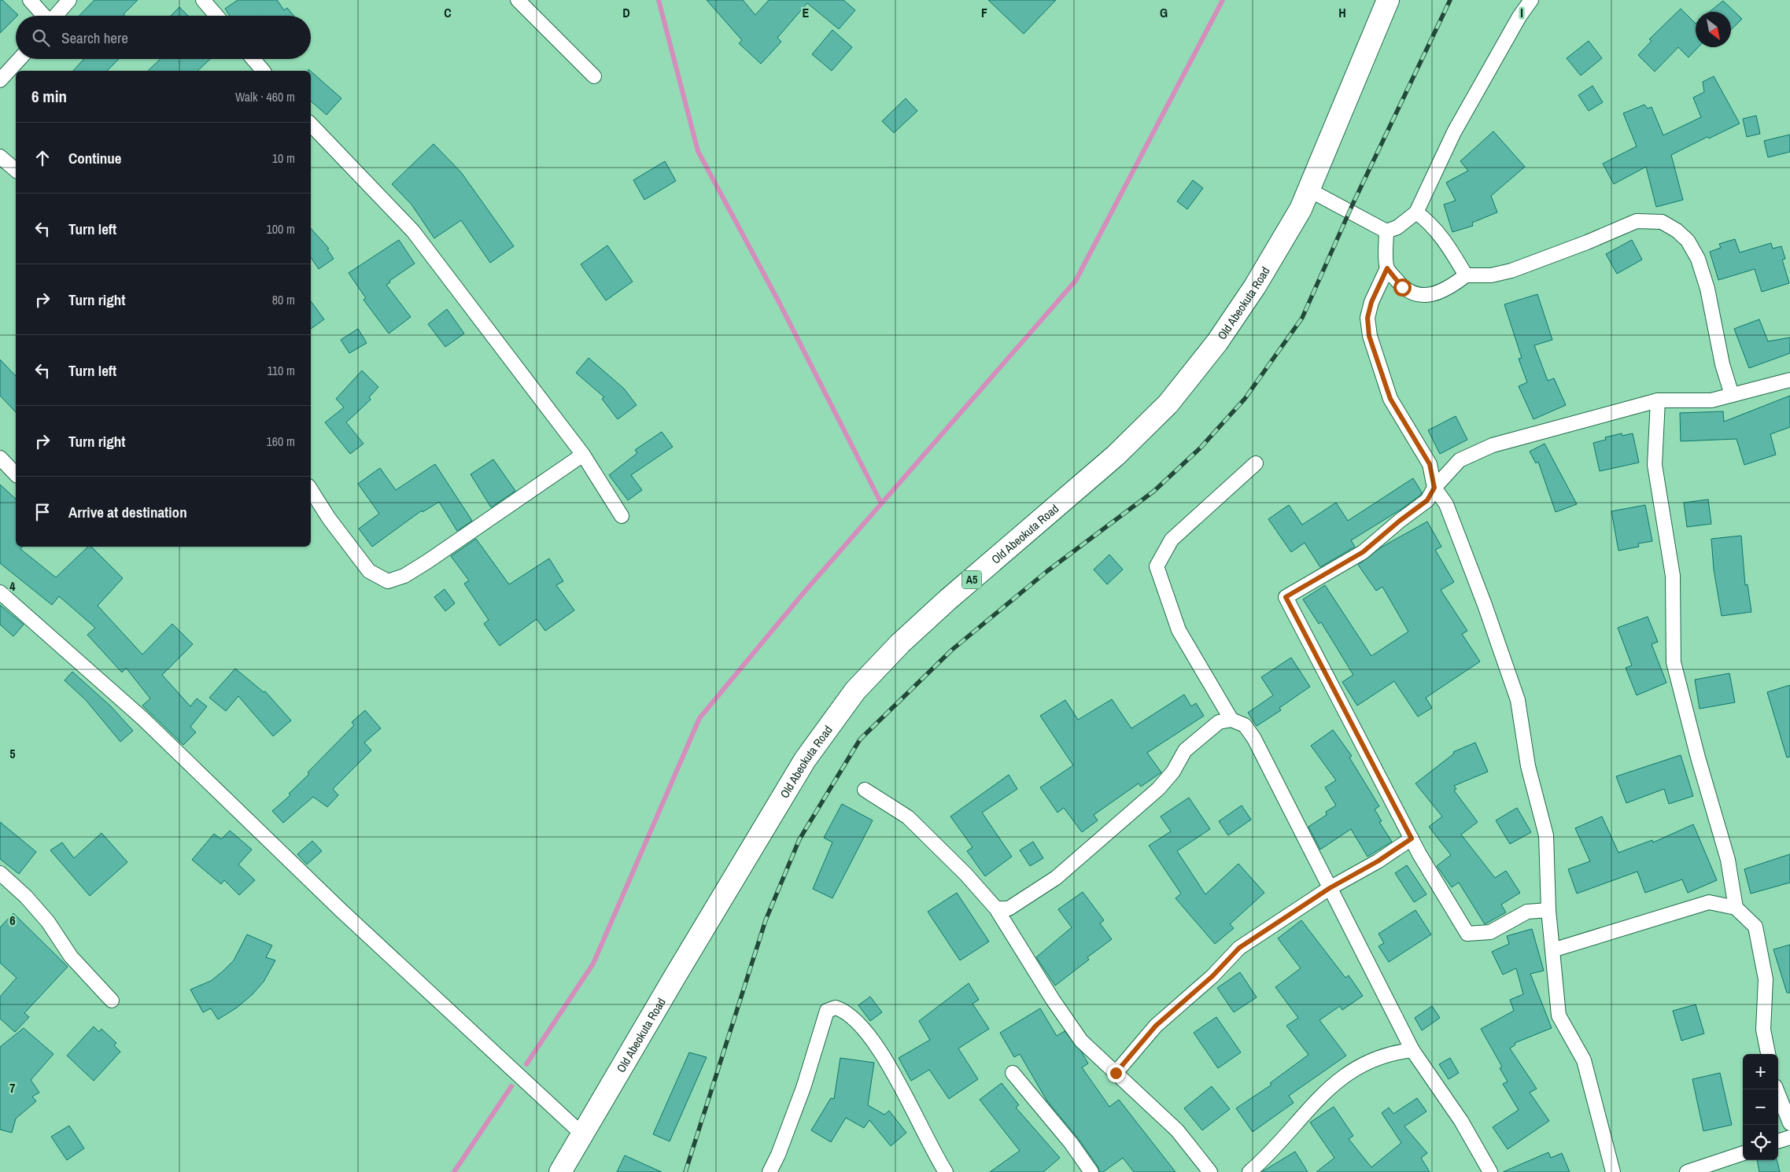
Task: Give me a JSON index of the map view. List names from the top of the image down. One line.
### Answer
{"streets":{"highway":["Old Abeokuta Road","A5"]},"north":"bottom right","page":{"search":"Search here","heading":["6 min","Walk · 460 m"],"list":[["Continue","10 m"],["Turn left","100 m"],["Turn right","80 m"],["Turn left","110 m"],["Turn right","160 m"],"Arrive at destination"],"map_buttons":["+","−"]},"grid":{"columns":["C","D","E","F","G","H","I"],"rows":["4","5","6","7"]}}
